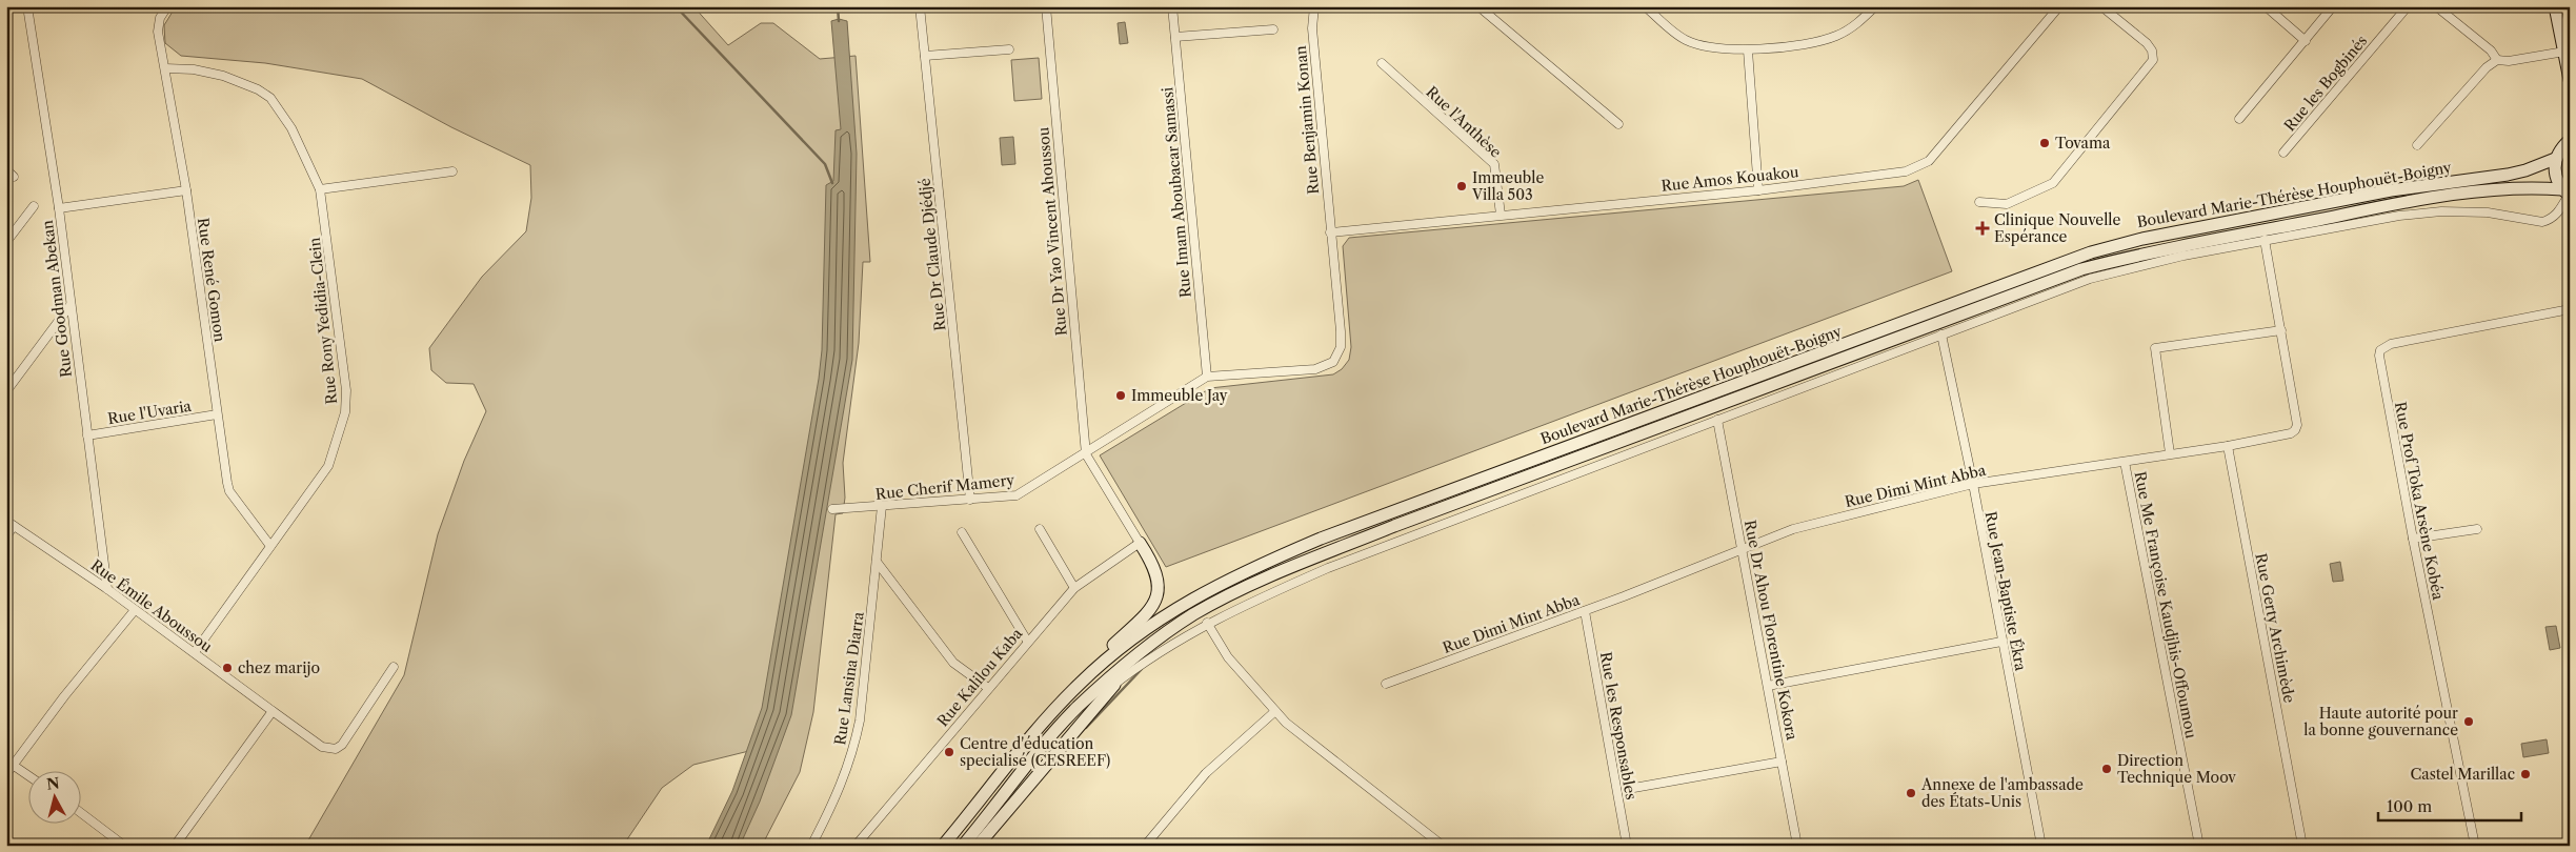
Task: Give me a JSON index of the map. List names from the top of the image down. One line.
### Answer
{"streets":{"main road":["Boulevard Marie-Thérèse Houphouët-Boigny"],"street":["Rue les Bogbinés","Rue Benjamin Konan","Rue l'Anthèse","Rue Amos Kouakou","Rue Imam Aboubacar Samassi","Rue Dr Yao Vincent Ahoussou","Rue Dr Claude Djédjé","Rue René Gomon","Rue Goodman Abekan","Rue Rony Yedidia-Clein","Rue l'Uvaria","Rue Dimi Mint Abba","Rue Cherif Mamery","Rue Prof Toka Arsène Kobéa","Rue Jean-Baptiste Ékra","Rue Me Françoise Kaudjhis-Offoumou","Rue Émile Aboussou","Rue Gerty Archimède","Rue Dr Ahou Florentine Kokora","Rue Kalilou Kaba","Rue Lansina Diarra","Rue les Responsables"]},"crossings":[["Rue Benjamin Konan","Rue Amos Kouakou"],["Rue Benjamin Konan","Rue Cherif Mamery"],["Rue l'Anthèse","Rue Amos Kouakou"],["Rue Amos Kouakou","Rue Cherif Mamery"],["Rue Imam Aboubacar Samassi","Rue Cherif Mamery"],["Rue Dr Yao Vincent Ahoussou","Rue Cherif Mamery"],["Rue Dr Claude Djédjé","Rue Cherif Mamery"],["Rue René Gomon","Rue Rony Yedidia-Clein"],["Rue René Gomon","Rue l'Uvaria"],["Rue Goodman Abekan","Rue l'Uvaria"],["Rue Goodman Abekan","Rue Émile Aboussou"],["Rue Rony Yedidia-Clein","Rue Émile Aboussou"],["Rue Dimi Mint Abba","Rue Jean-Baptiste Ékra"],["Rue Dimi Mint Abba","Rue Me Françoise Kaudjhis-Offoumou"],["Rue Dimi Mint Abba","Rue Gerty Archimède"],["Rue Dimi Mint Abba","Rue Dr Ahou Florentine Kokora"],["Rue Dimi Mint Abba","Rue les Responsables"],["Rue Cherif Mamery","Rue Lansina Diarra"]],"places":{"other":["Tovama","Immeuble Villa 503","Immeuble Jay","chez marijo","Haute autorité pour la bonne gouvernance","Centre d'éducation specialisé (CESREEF)","Direction Technique Moov","Castel Marillac","Annexe de l'ambassade des États-Unis"],"health":["Clinique Nouvelle Espérance"]},"scale_bar":"100 m","north":"top"}
